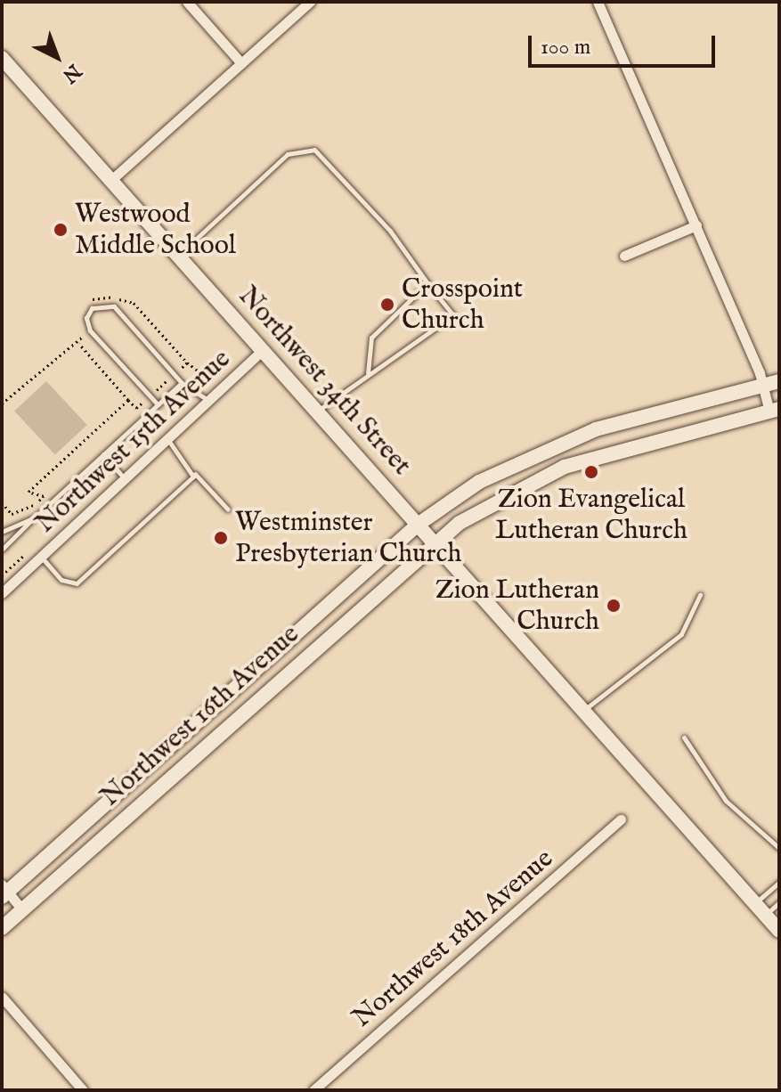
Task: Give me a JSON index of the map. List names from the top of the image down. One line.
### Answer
{"streets":{"main road":["Northwest 34th Street","Northwest 16th Avenue"],"street":["Northwest 15th Avenue","Northwest 18th Avenue"]},"crossings":[["Northwest 34th Street","Northwest 15th Avenue"],["Northwest 34th Street","Northwest 16th Avenue"]],"places":["Westwood Middle School","Crosspoint Church","Zion Evangelical Lutheran Church","Westminster Presbyterian Church","Zion Lutheran Church"],"scale_bar":"100 m","north":"bottom right"}
